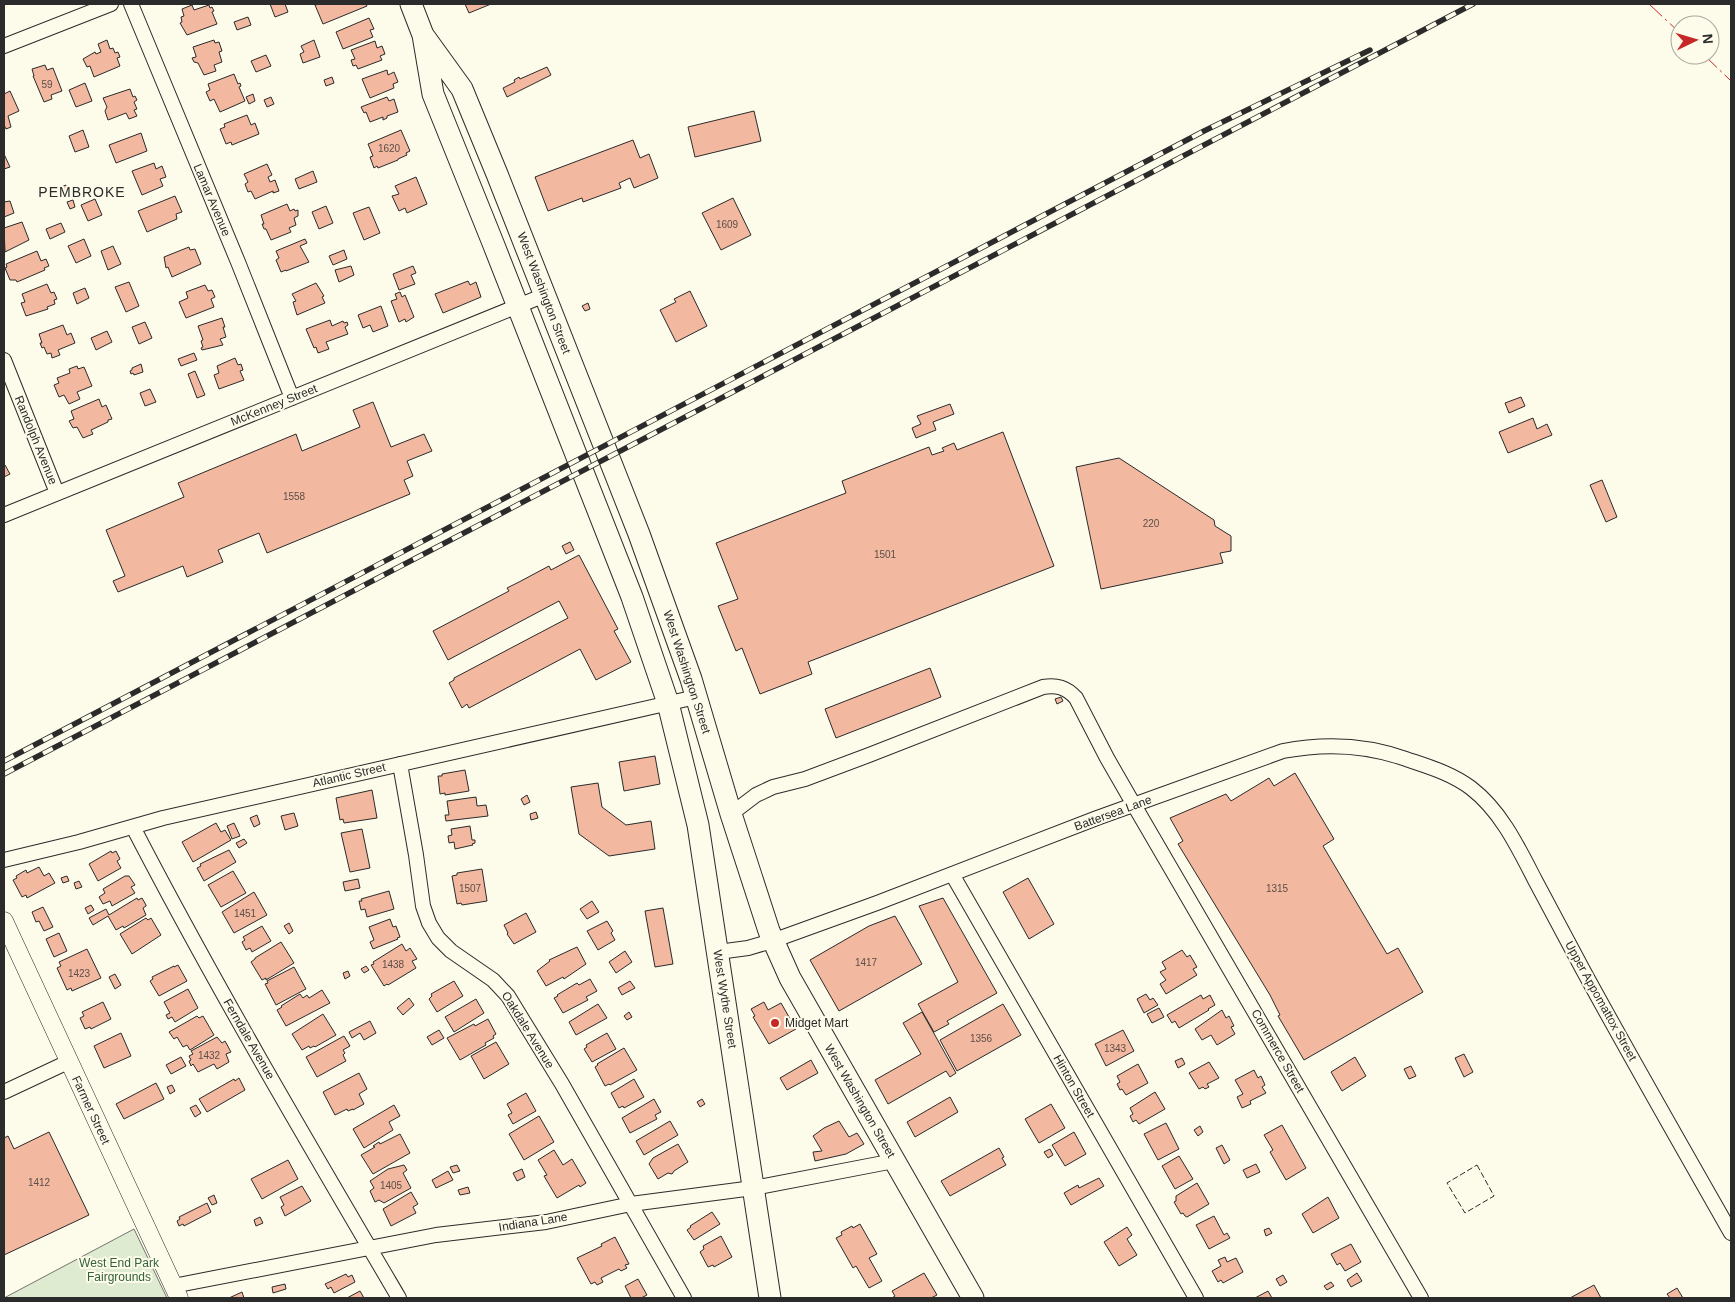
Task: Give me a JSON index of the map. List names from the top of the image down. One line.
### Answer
{"streets":{"main road":["West Washington Street","West Wythe Street"],"street":["Lamar Avenue","McKenney Street","Randolph Avenue","Atlantic Street","Battersea Lane","Upper Appomattox Street","Oakdale Avenue","Ferndale Avenue","Commerce Street","Hinton Street","Farmer Street","Indiana Lane"]},"crossings":[["Lamar Avenue","McKenney Street"],["West Washington Street","McKenney Street"],["West Washington Street","Atlantic Street"],["West Washington Street","Battersea Lane"],["West Washington Street","West Wythe Street"],["West Washington Street","Commerce Street"],["West Washington Street","Indiana Lane"],["McKenney Street","Randolph Avenue"],["Atlantic Street","West Wythe Street"],["Atlantic Street","Oakdale Avenue"],["Atlantic Street","Ferndale Avenue"],["Battersea Lane","West Wythe Street"],["Battersea Lane","Upper Appomattox Street"],["Battersea Lane","Commerce Street"],["Battersea Lane","Hinton Street"],["West Wythe Street","Indiana Lane"],["Oakdale Avenue","Indiana Lane"],["Ferndale Avenue","Indiana Lane"],["Farmer Street","Indiana Lane"]],"districts":["PEMBROKE"],"parks":["West End Park Fairgrounds"],"places":["Midget Mart"],"house_numbers":["59","1620","1609","1558","220","1501","1507","1315","1451","1417","1438","1423","1356","1343","1432","1412","1405"],"north":"right"}
